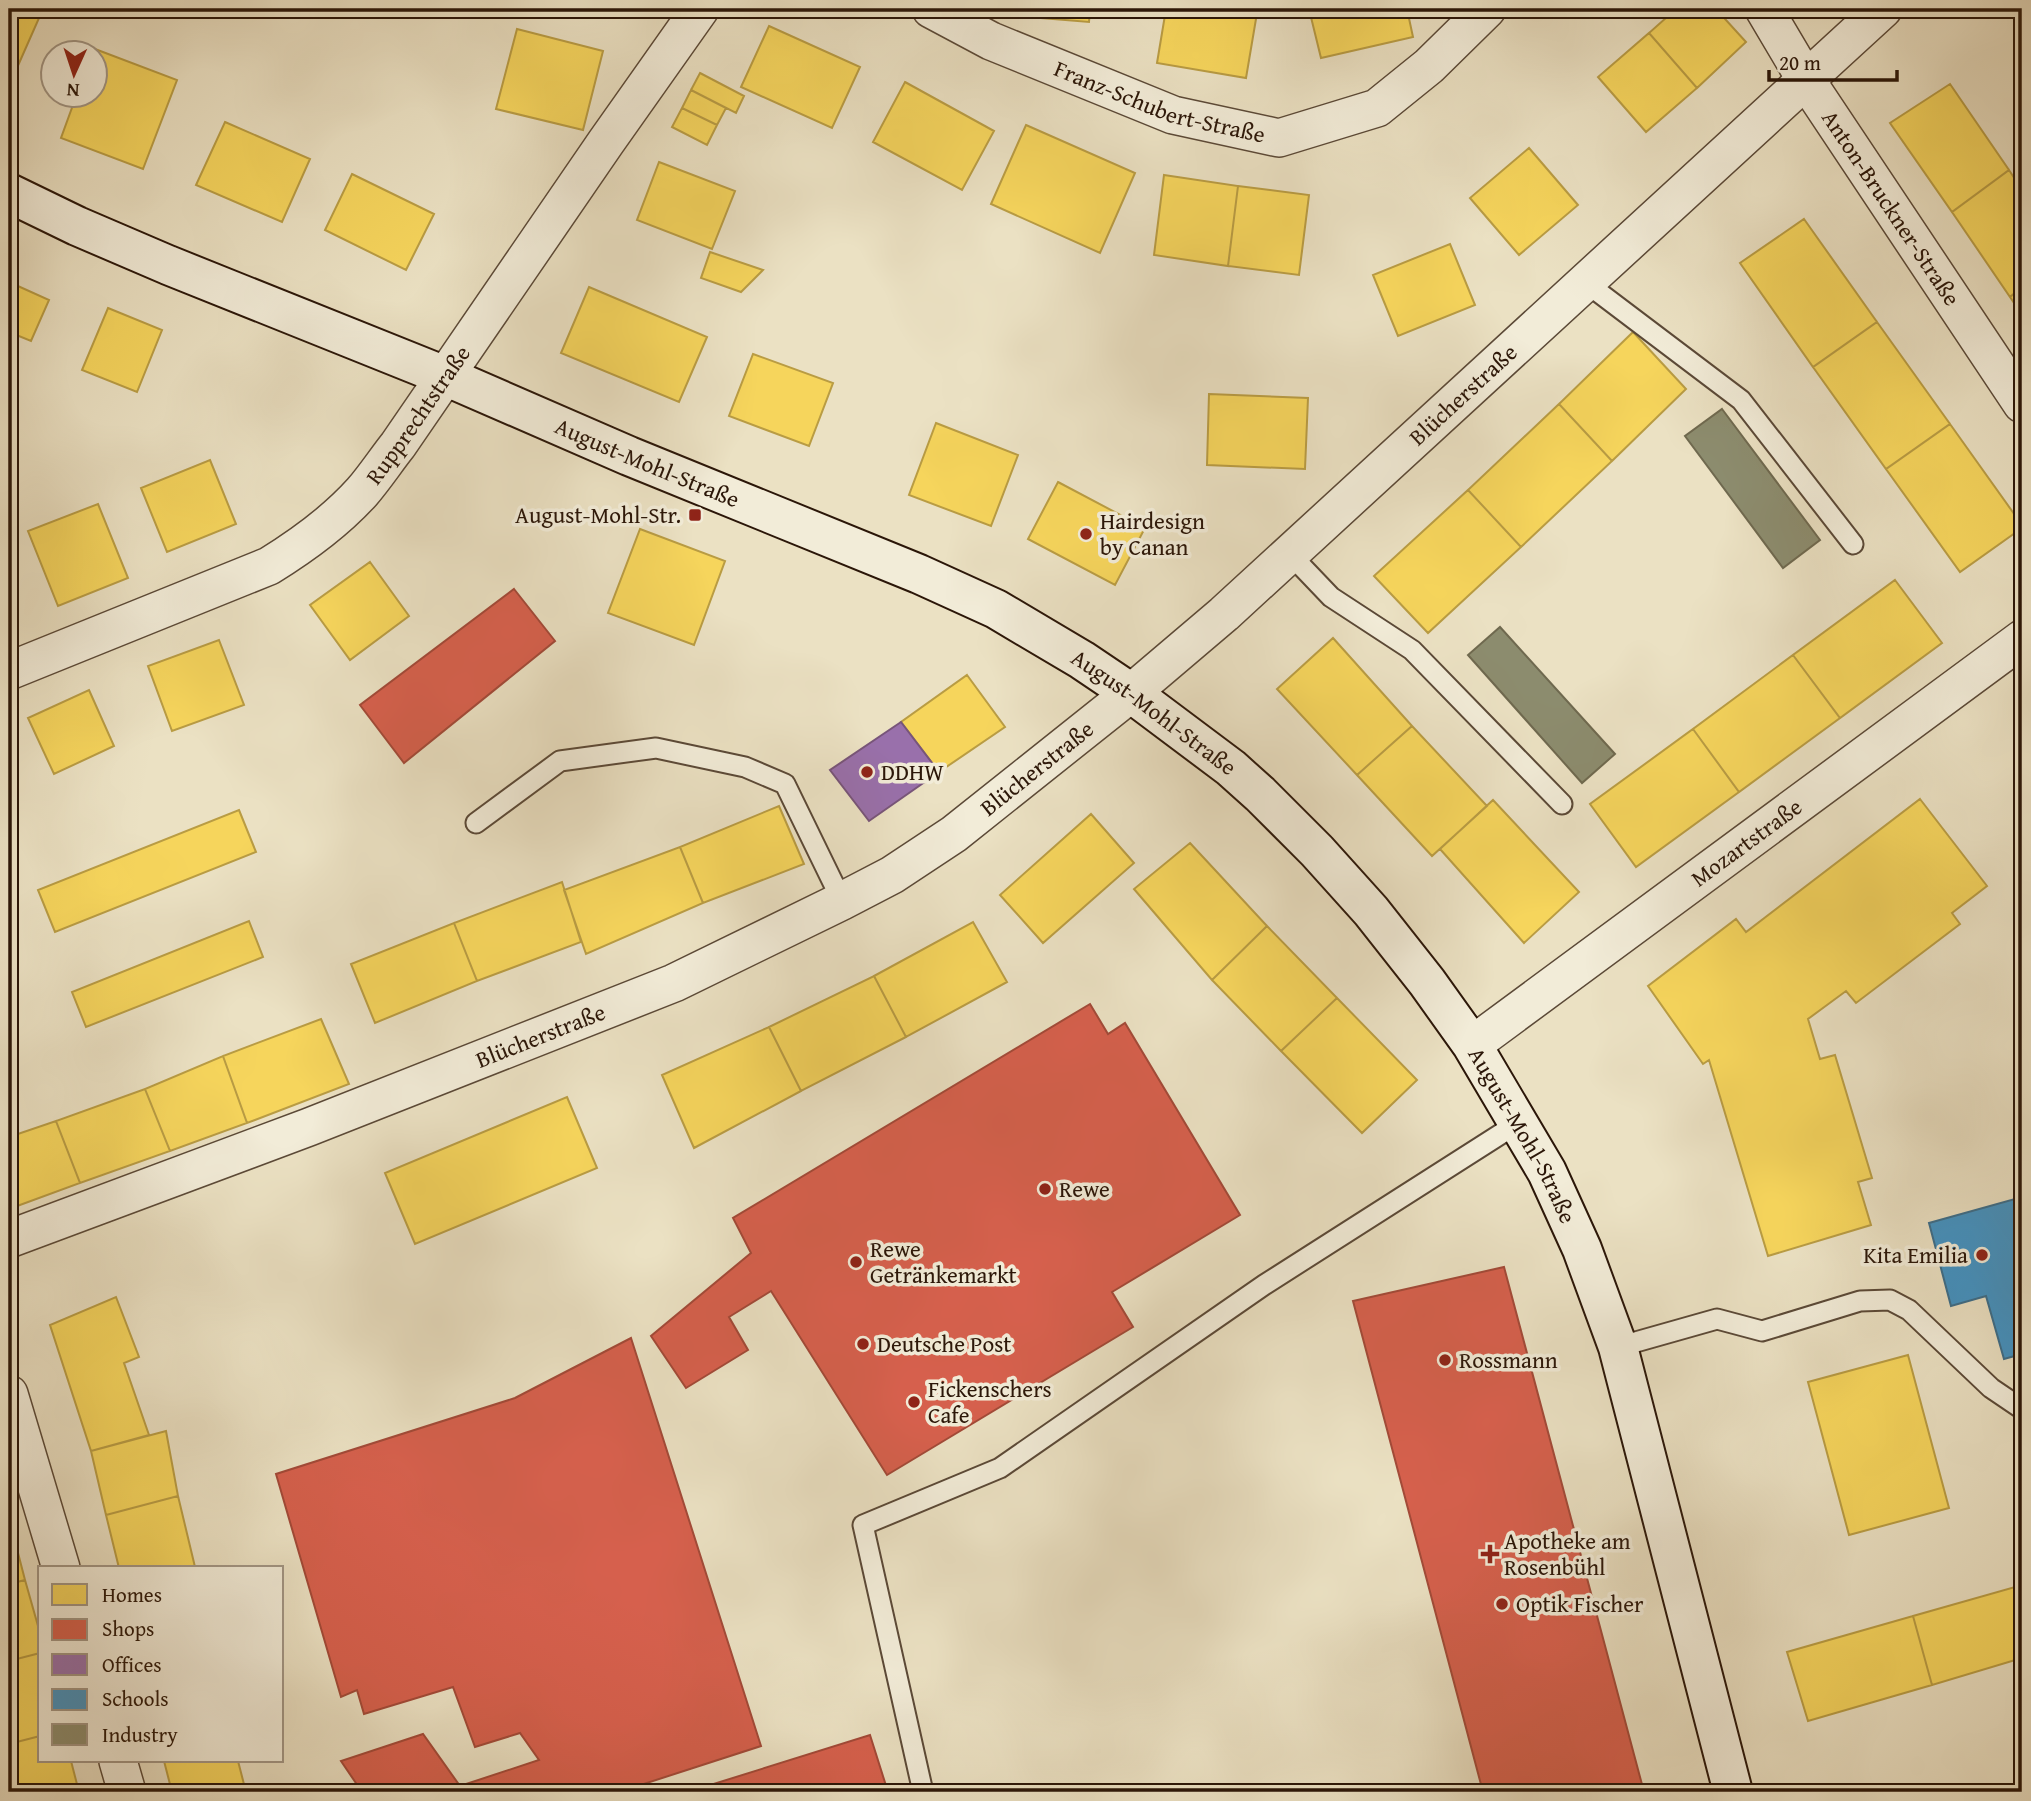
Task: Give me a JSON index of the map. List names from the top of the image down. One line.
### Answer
{"streets":{"main road":["August-Mohl-Straße"],"street":["Franz-Schubert-Straße","Anton-Bruckner-Straße","Blücherstraße","Rupprechtstraße","Mozartstraße"]},"crossings":[["Anton-Bruckner-Straße","Blücherstraße"],["Blücherstraße","August-Mohl-Straße"],["Rupprechtstraße","August-Mohl-Straße"],["August-Mohl-Straße","Mozartstraße"]],"places":{"transit":["August-Mohl-Str."],"other":["Hairdesign by Canan","DDHW","Rewe","Kita Emilia","Rewe Getränkemarkt","Deutsche Post","Rossmann","Fickenschers Cafe","Optik Fischer"],"health":["Apotheke am Rosenbühl"]},"legend":["Homes","Shops","Offices","Schools","Industry"],"scale_bar":"20 m","north":"bottom"}
